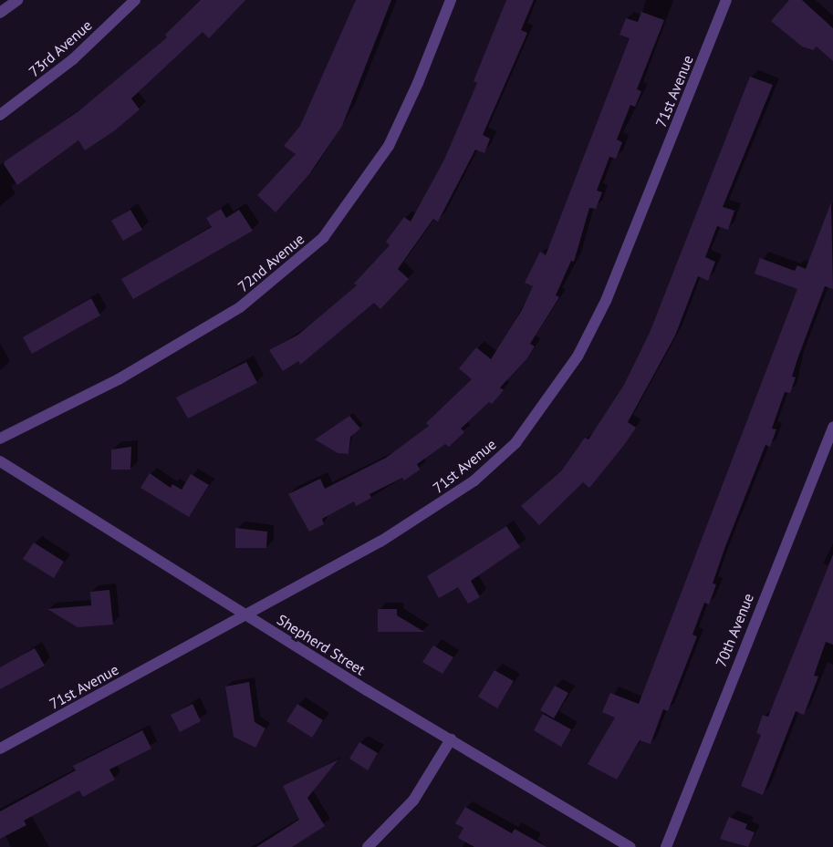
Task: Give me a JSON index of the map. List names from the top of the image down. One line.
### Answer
{"streets":{"street":["73rd Avenue","71st Avenue","72nd Avenue","70th Avenue","Shepherd Street"]},"crossings":[["71st Avenue","Shepherd Street"]]}
